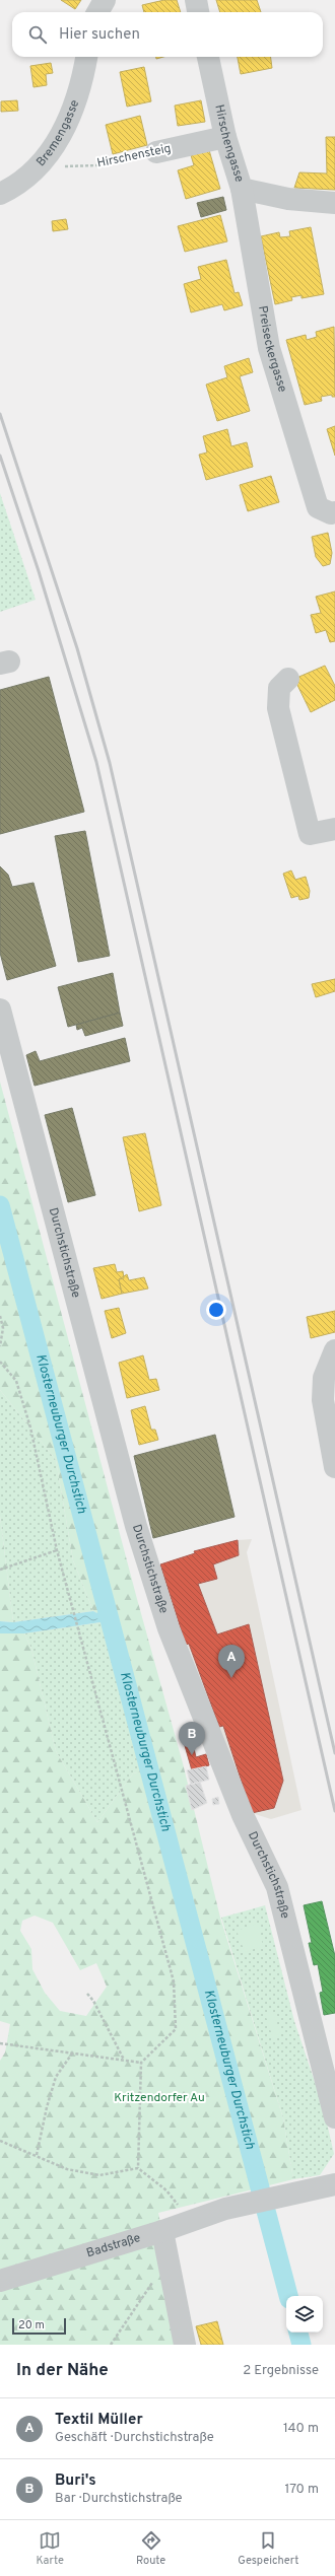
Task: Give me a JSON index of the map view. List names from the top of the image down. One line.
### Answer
{"streets":{"street":["Bremengasse","Hirschengasse","Hirschensteig","Preiseckergasse","Durchstichstraße","Badstraße"]},"crossings":[["Bremengasse","Hirschensteig"],["Hirschengasse","Hirschensteig"],["Hirschengasse","Preiseckergasse"]],"water":["Klosterneuburger Durchstich"],"parks":["Kritzendorfer Au"],"scale_bar":"20 m","page":{"search":"Hier suchen","pins":["A","B"],"scale":"20 m","heading":["In der Nähe","2 Ergebnisse"],"list":[{"mark":"A","name":"Textil Müller","note":"Geschäft · Durchstichstraße","value":"140 m"},{"mark":"B","name":"Buri's","note":"Bar · Durchstichstraße","value":"170 m"}],"nav":["Karte","Route","Gespeichert"]}}
